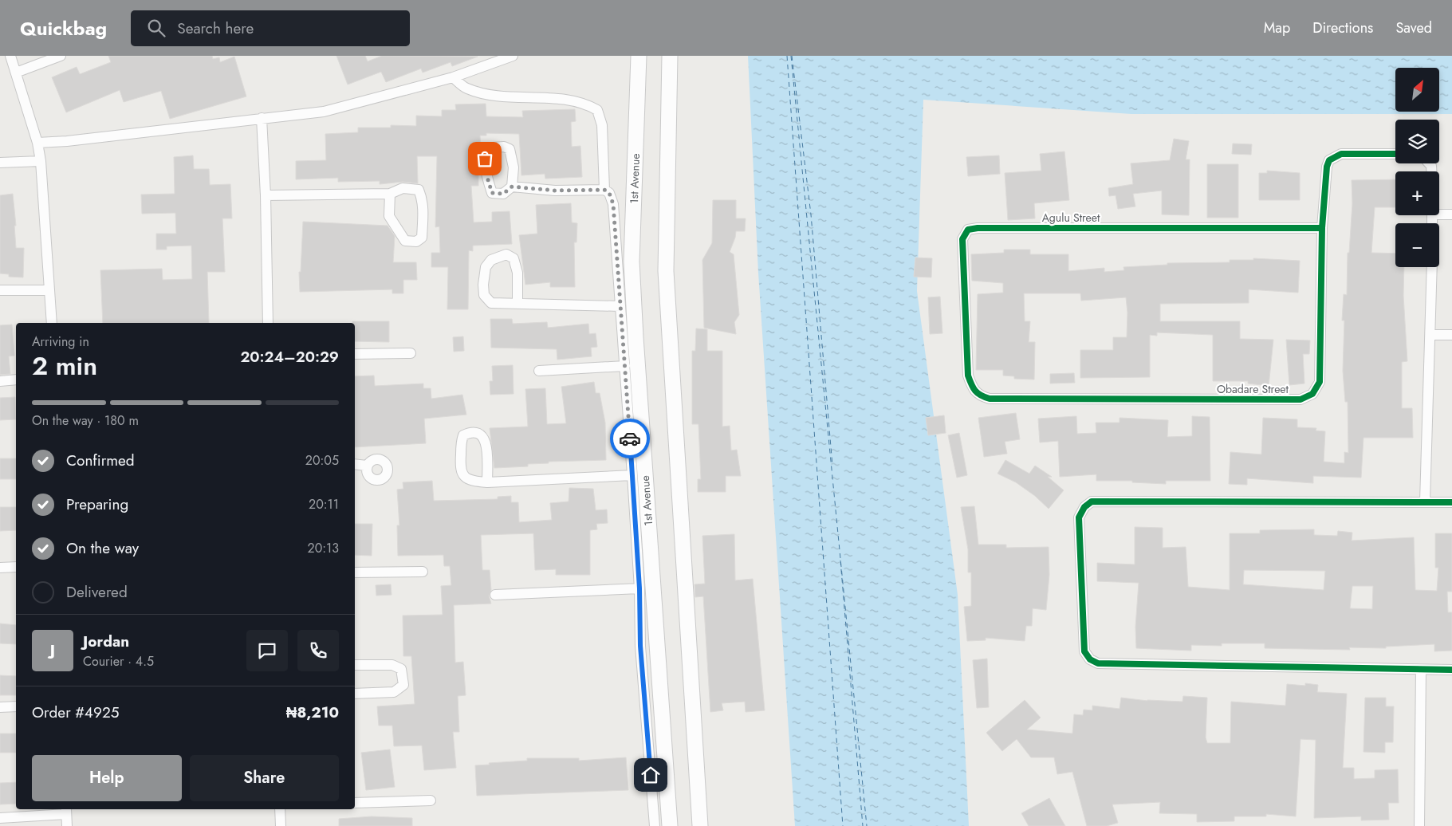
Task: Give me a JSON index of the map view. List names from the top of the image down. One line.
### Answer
{"streets":{"main road":["1st Avenue"],"street":["Agulu Street","Obadare Street"]},"crossings":[["Agulu Street","Obadare Street"]],"north":"top right","page":{"header":"Quickbag","search":"Search here","nav":["Map","Directions","Saved"],"map_buttons":["+","−"],"heading":["2 min","Arriving in","20:24–20:29"],"panel":["Jordan","Courier · 4.5","Order #4925","₦8,210"],"bar":"On the way · 180 m","list":[["Confirmed","20:05"],["Preparing","20:11"],["On the way","20:13"],"Delivered"],"round":"J","buttons":["Help","Share"]}}
